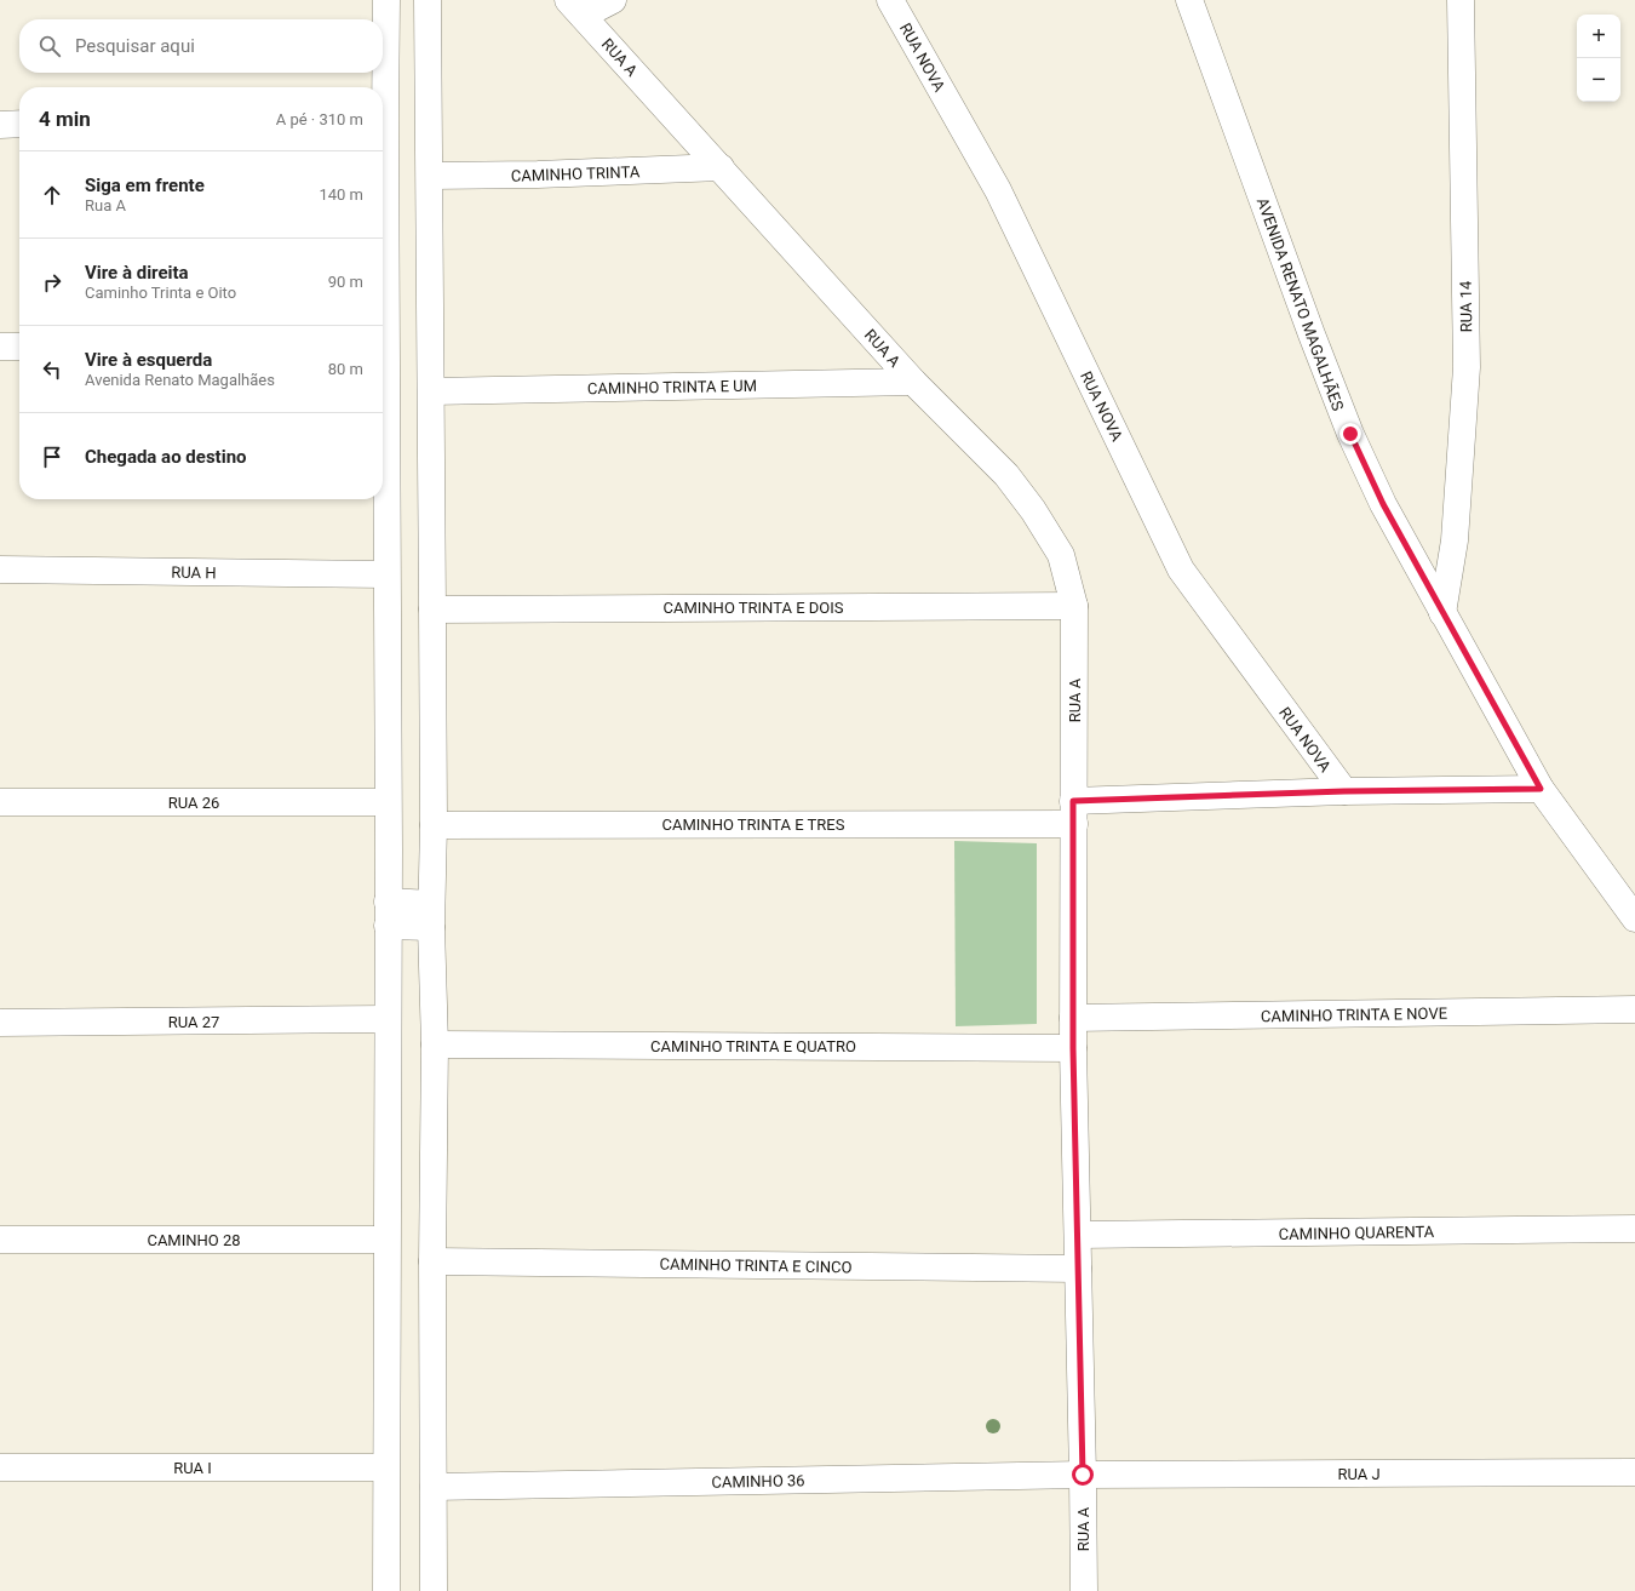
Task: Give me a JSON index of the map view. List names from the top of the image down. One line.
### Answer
{"streets":{"street":["RUA A","RUA NOVA","CAMINHO TRINTA","AVENIDA RENATO MAGALHÃES","RUA 14","CAMINHO TRINTA E UM","RUA H","CAMINHO TRINTA E DOIS","RUA 26","CAMINHO TRINTA E TRES","CAMINHO TRINTA E NOVE","RUA 27","CAMINHO TRINTA E QUATRO","CAMINHO QUARENTA","CAMINHO 28","CAMINHO TRINTA E CINCO","RUA I","RUA J","CAMINHO 36"]},"crossings":[["RUA A","CAMINHO TRINTA"],["RUA A","CAMINHO TRINTA E UM"],["RUA A","CAMINHO TRINTA E DOIS"],["RUA A","CAMINHO TRINTA E TRES"],["RUA A","CAMINHO TRINTA E NOVE"],["RUA A","CAMINHO TRINTA E QUATRO"],["RUA A","CAMINHO QUARENTA"],["RUA A","CAMINHO TRINTA E CINCO"],["RUA A","RUA J"],["RUA A","CAMINHO 36"],["RUA NOVA","CAMINHO TRINTA E TRES"],["AVENIDA RENATO MAGALHÃES","RUA 14"],["AVENIDA RENATO MAGALHÃES","CAMINHO TRINTA E TRES"],["RUA J","CAMINHO 36"]],"page":{"map_buttons":["+","−"],"search":"Pesquisar aqui","heading":["4 min","A pé · 310 m"],"list":[["Siga em frente","Rua A","140 m"],["Vire à direita","Caminho Trinta e Oito","90 m"],["Vire à esquerda","Avenida Renato Magalhães","80 m"],"Chegada ao destino"]}}
